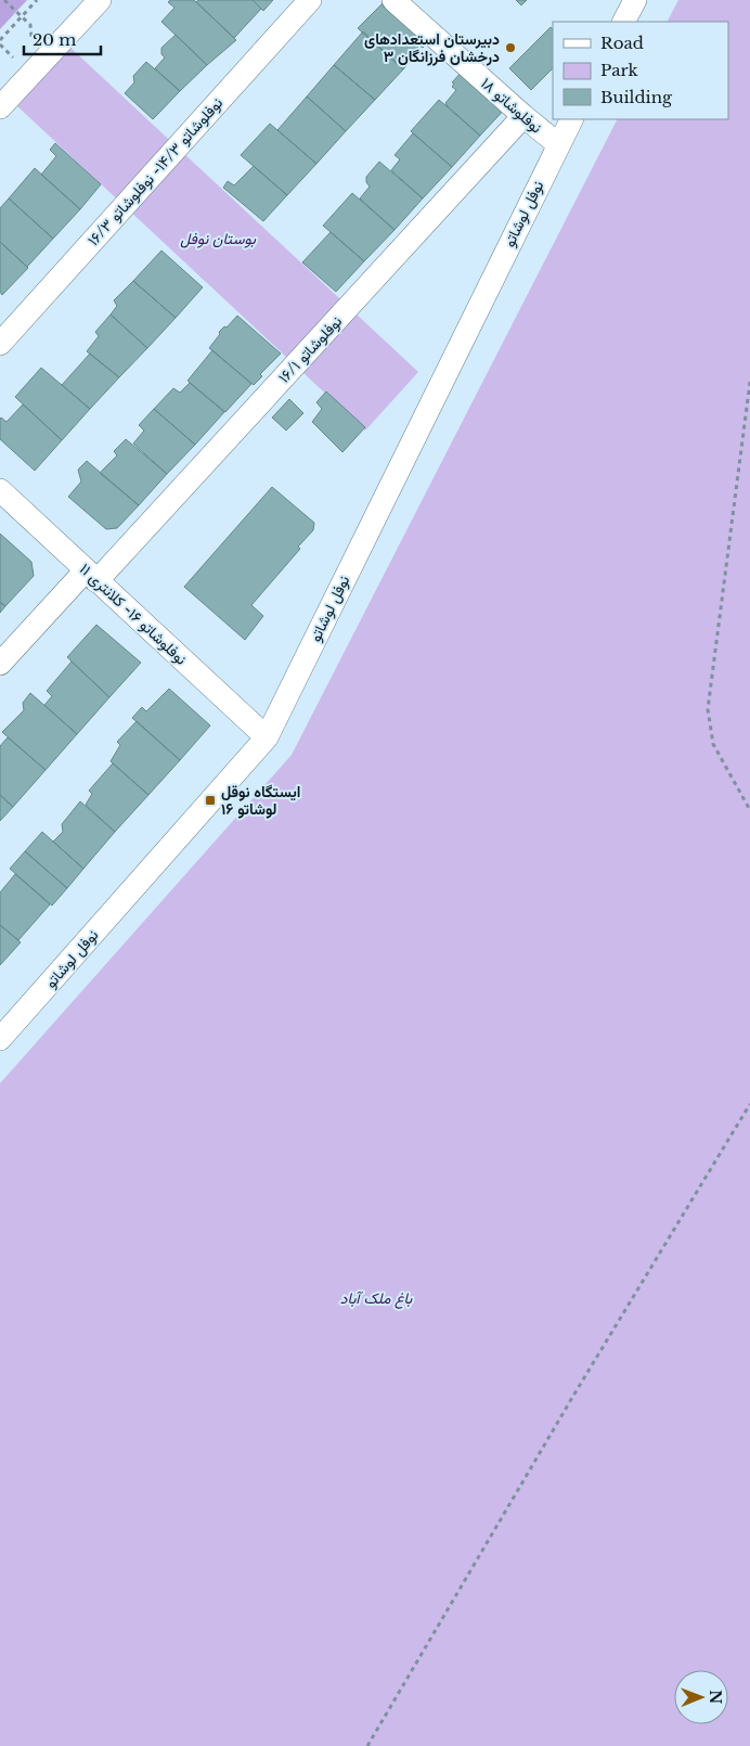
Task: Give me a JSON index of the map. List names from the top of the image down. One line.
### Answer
{"streets":{"street":["نوفلوشاتو ۱۸","نوفلوشاتو ۱۴/۳- نوفلوشاتو ۱۶/۳","نوفل لوشاتو","نوفلوشاتو ۱۶/۱","نوفلوشاتو ۱۶- کلانتری ۱۱"]},"crossings":[["نوفلوشاتو ۱۸","نوفل لوشاتو"],["نوفلوشاتو ۱۸","نوفلوشاتو ۱۶/۱"],["نوفل لوشاتو","نوفلوشاتو ۱۶- کلانتری ۱۱"],["نوفلوشاتو ۱۶/۱","نوفلوشاتو ۱۶- کلانتری ۱۱"]],"parks":["بوستان نوفل","باغ ملک آباد"],"places":{"other":["دبیرستان استعدادهای درخشان فرزانگان ۳"],"transit":["ایستگاه نوقل لوشاتو ۱۶"]},"legend":["Road","Park","Building"],"scale_bar":"20 m","north":"right"}
